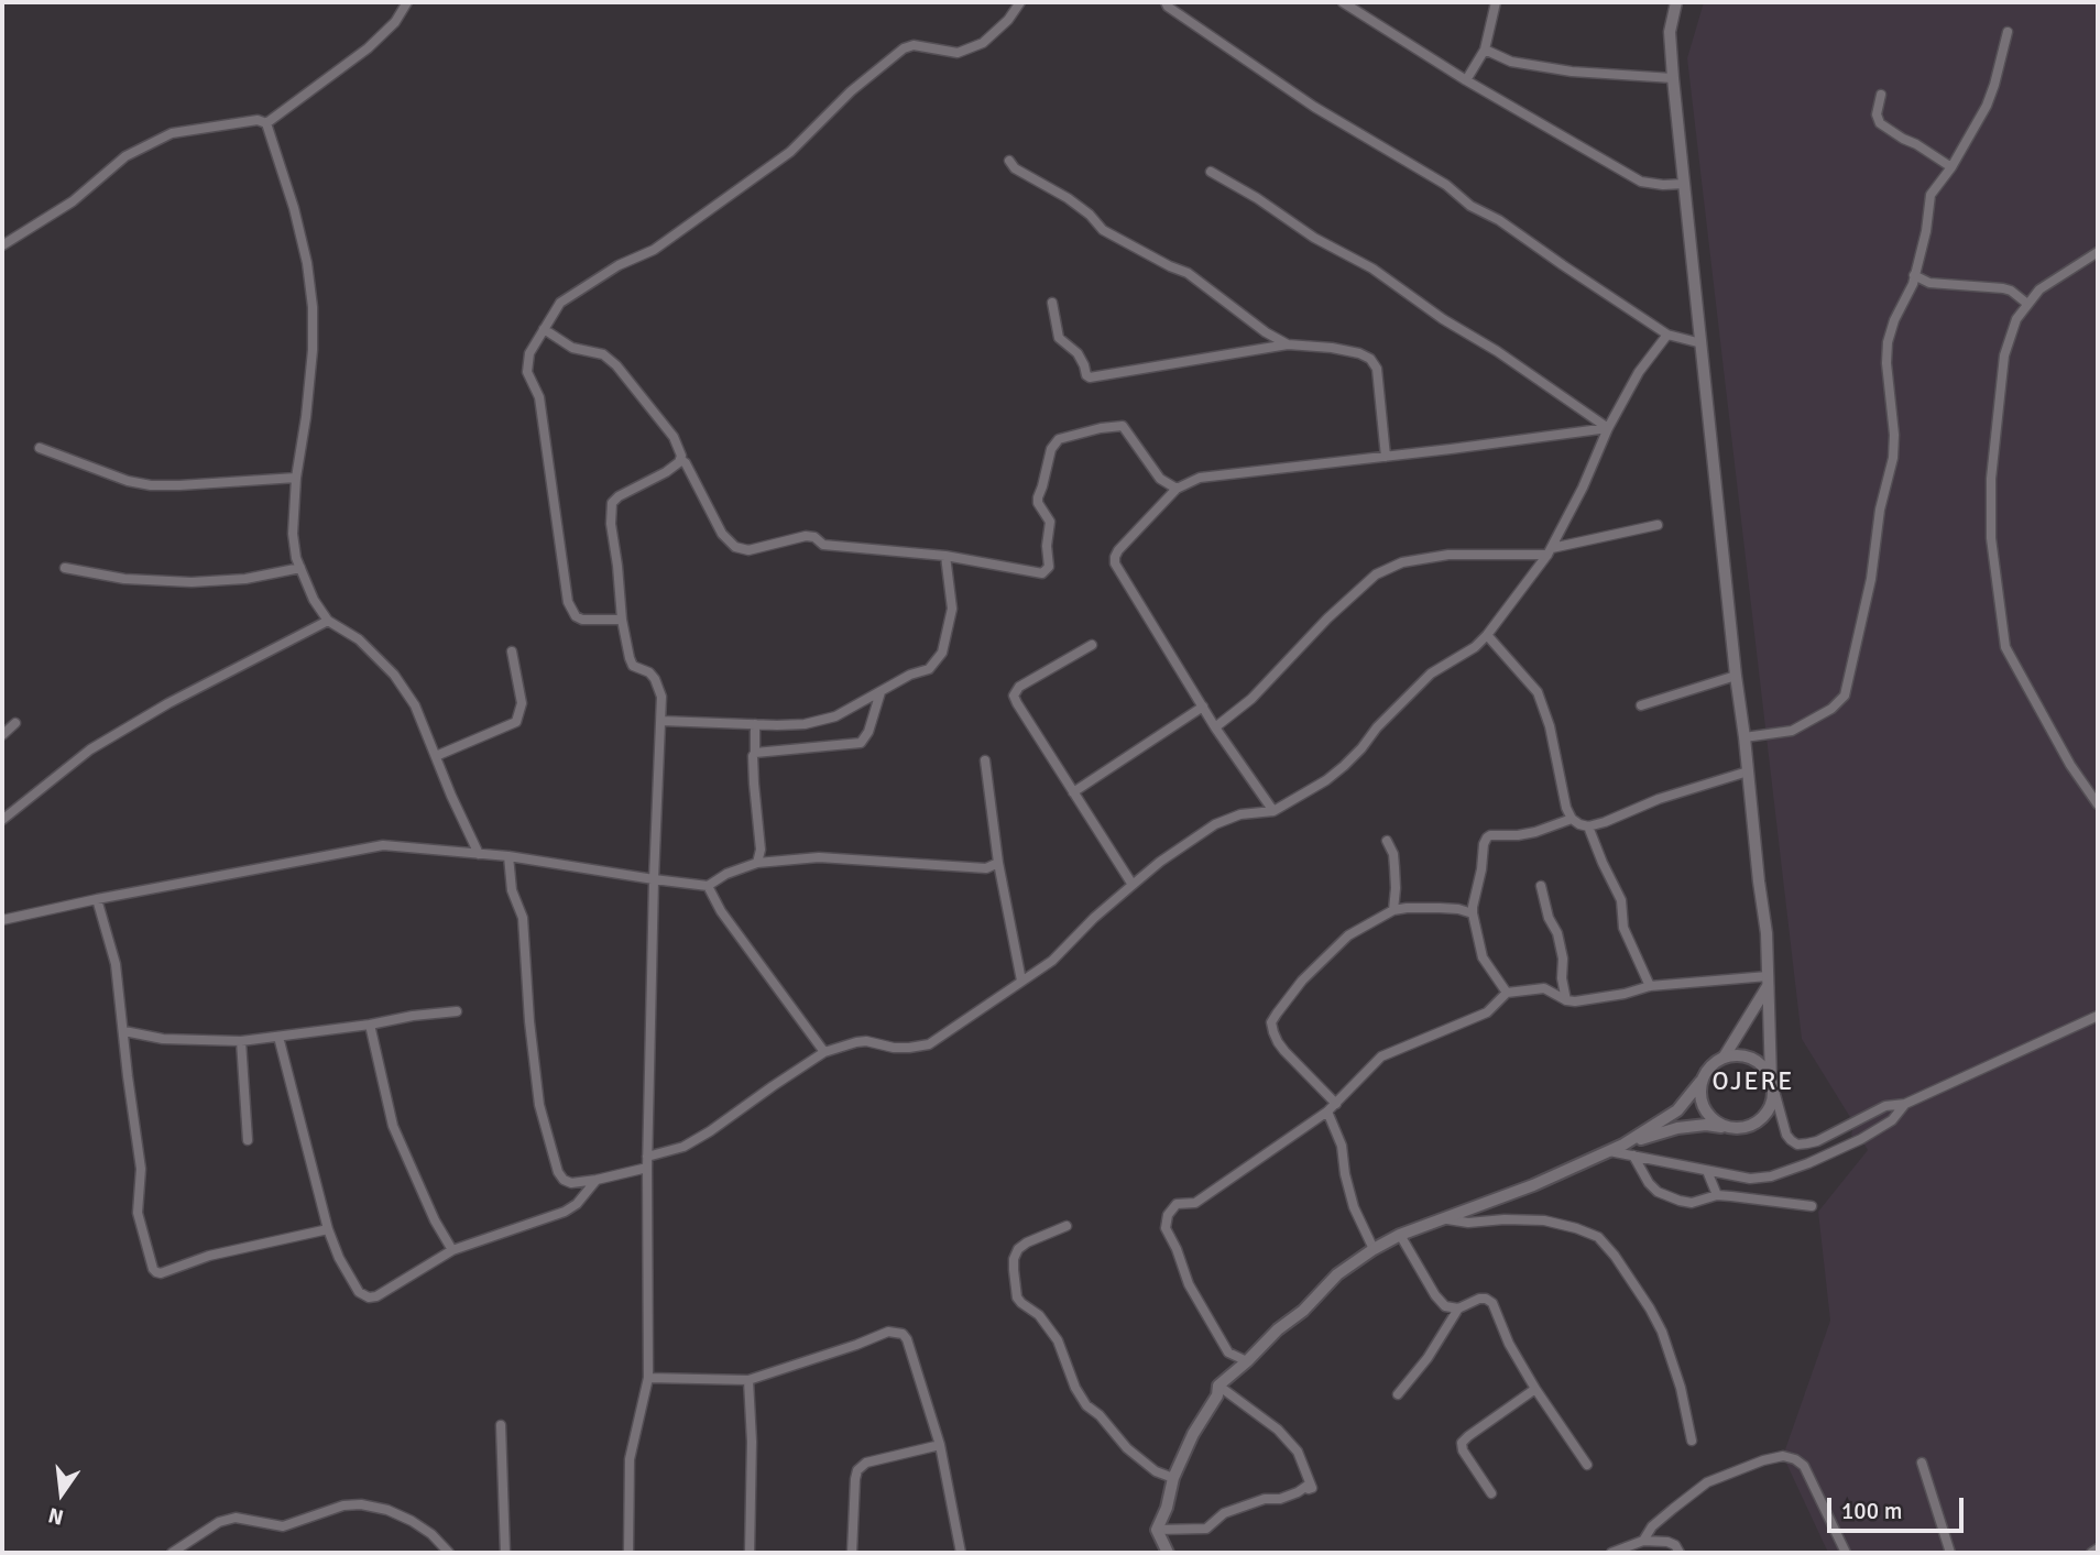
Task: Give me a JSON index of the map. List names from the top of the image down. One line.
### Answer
{"districts":["OJERE"],"scale_bar":"100 m","north":"bottom"}
